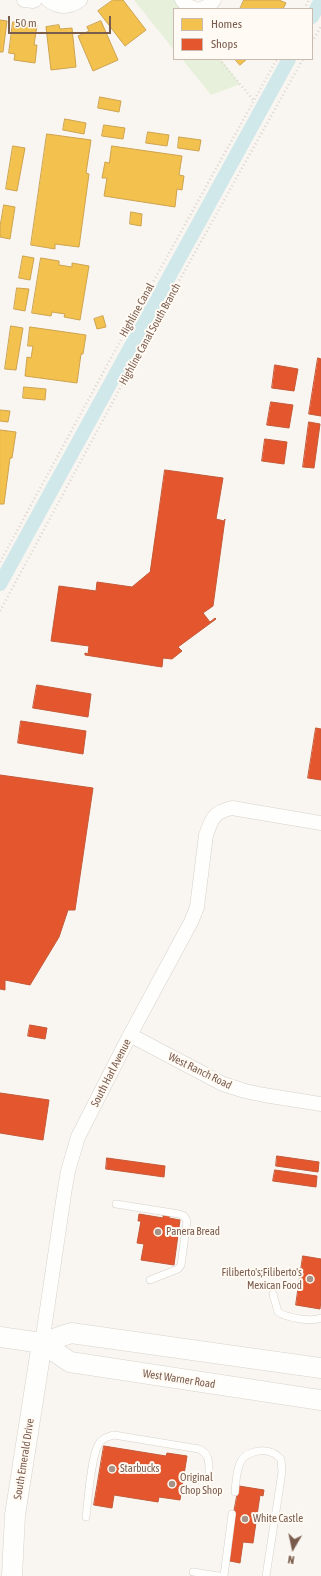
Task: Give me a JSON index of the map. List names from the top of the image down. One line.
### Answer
{"streets":{"main road":["West Warner Road","South Emerald Drive"],"street":["West Ranch Road","South Harl Avenue"],"path":["Highline Canal","Highline Canal South Branch"]},"crossings":[["West Ranch Road","South Harl Avenue"],["South Harl Avenue","West Warner Road"],["South Harl Avenue","South Emerald Drive"],["West Warner Road","South Emerald Drive"]],"places":["Panera Bread","Filiberto's;Filiberto's Mexican Food","Starbucks","Original Chop Shop","White Castle"],"legend":["Homes","Shops"],"scale_bar":"50 m","north":"bottom"}
